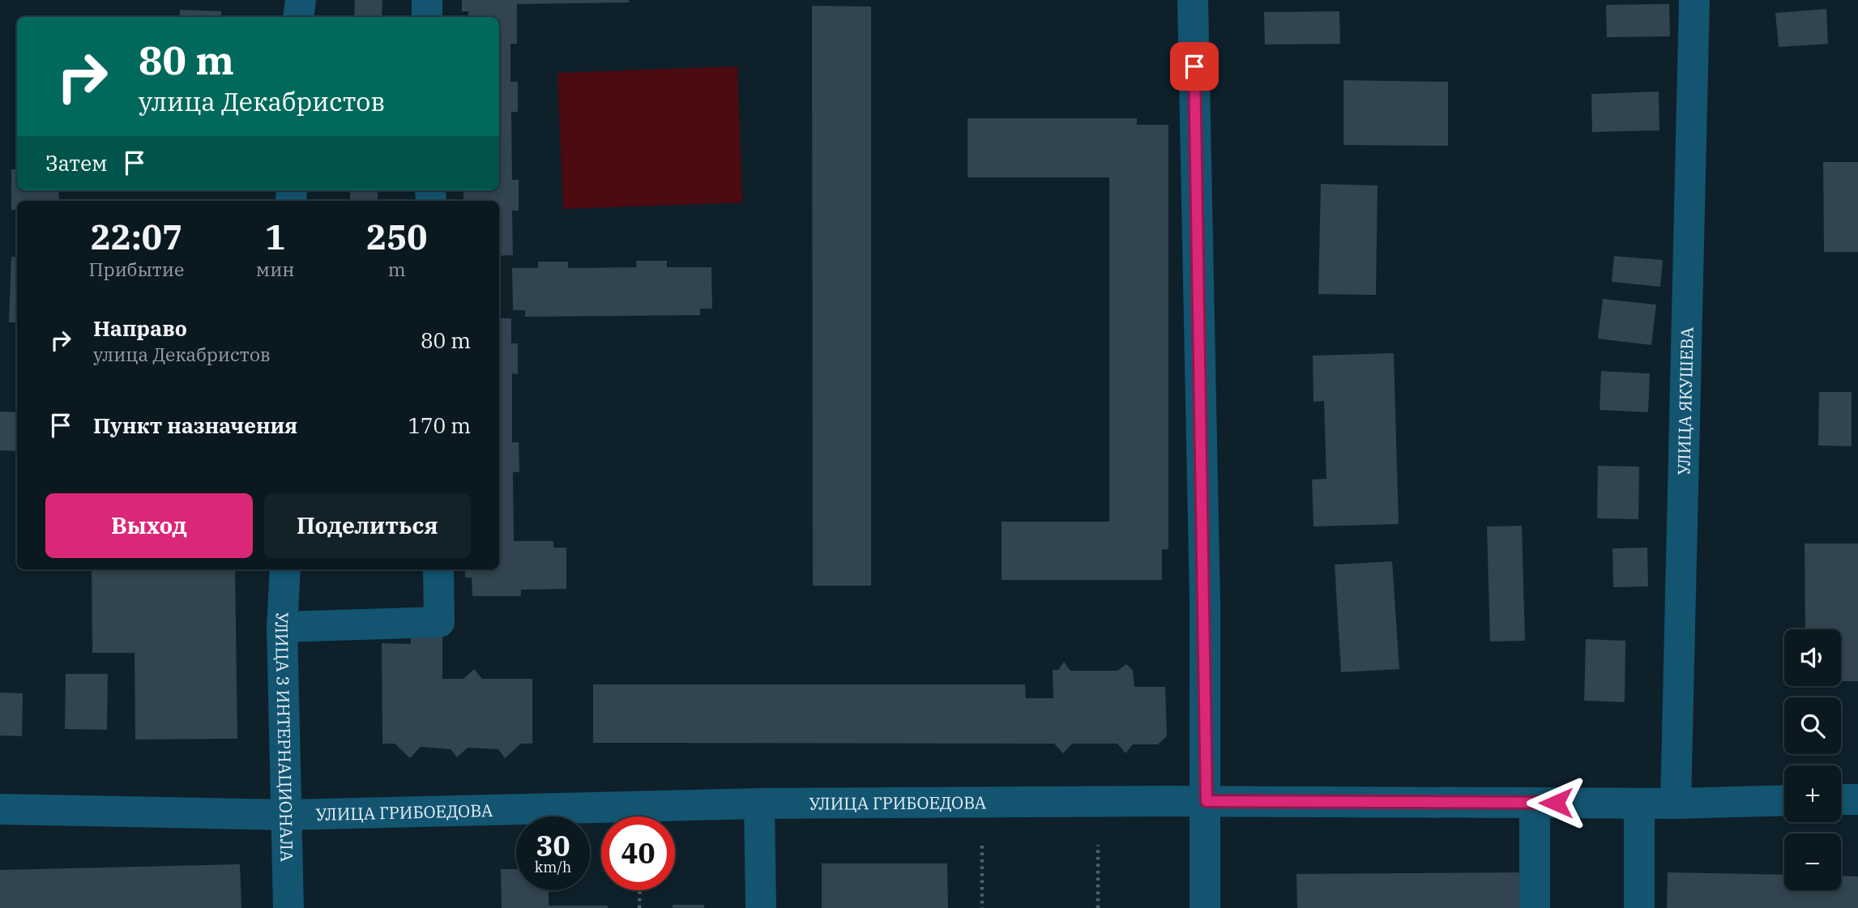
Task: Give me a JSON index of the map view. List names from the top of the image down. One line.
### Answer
{"streets":{"street":["УЛИЦА ЯКУШЕВА","УЛИЦА 3 ИНТЕРНАЦИОНАЛА","УЛИЦА ГРИБОЕДОВА"]},"crossings":[["УЛИЦА ЯКУШЕВА","УЛИЦА ГРИБОЕДОВА"],["УЛИЦА 3 ИНТЕРНАЦИОНАЛА","УЛИЦА ГРИБОЕДОВА"]],"page":{"turn":["80 m","улица Декабристов"],"then":"Затем","eta":["22:07","Прибытие","1","мин","250","m"],"list":[{"name":"Направо","note":"улица Декабристов","value":"80 m"},{"name":"Пункт назначения","value":"170 m"}],"buttons":["Выход","Поделиться"],"map_buttons":["+","−"],"speed":"30 km/h","limit":"40"}}
